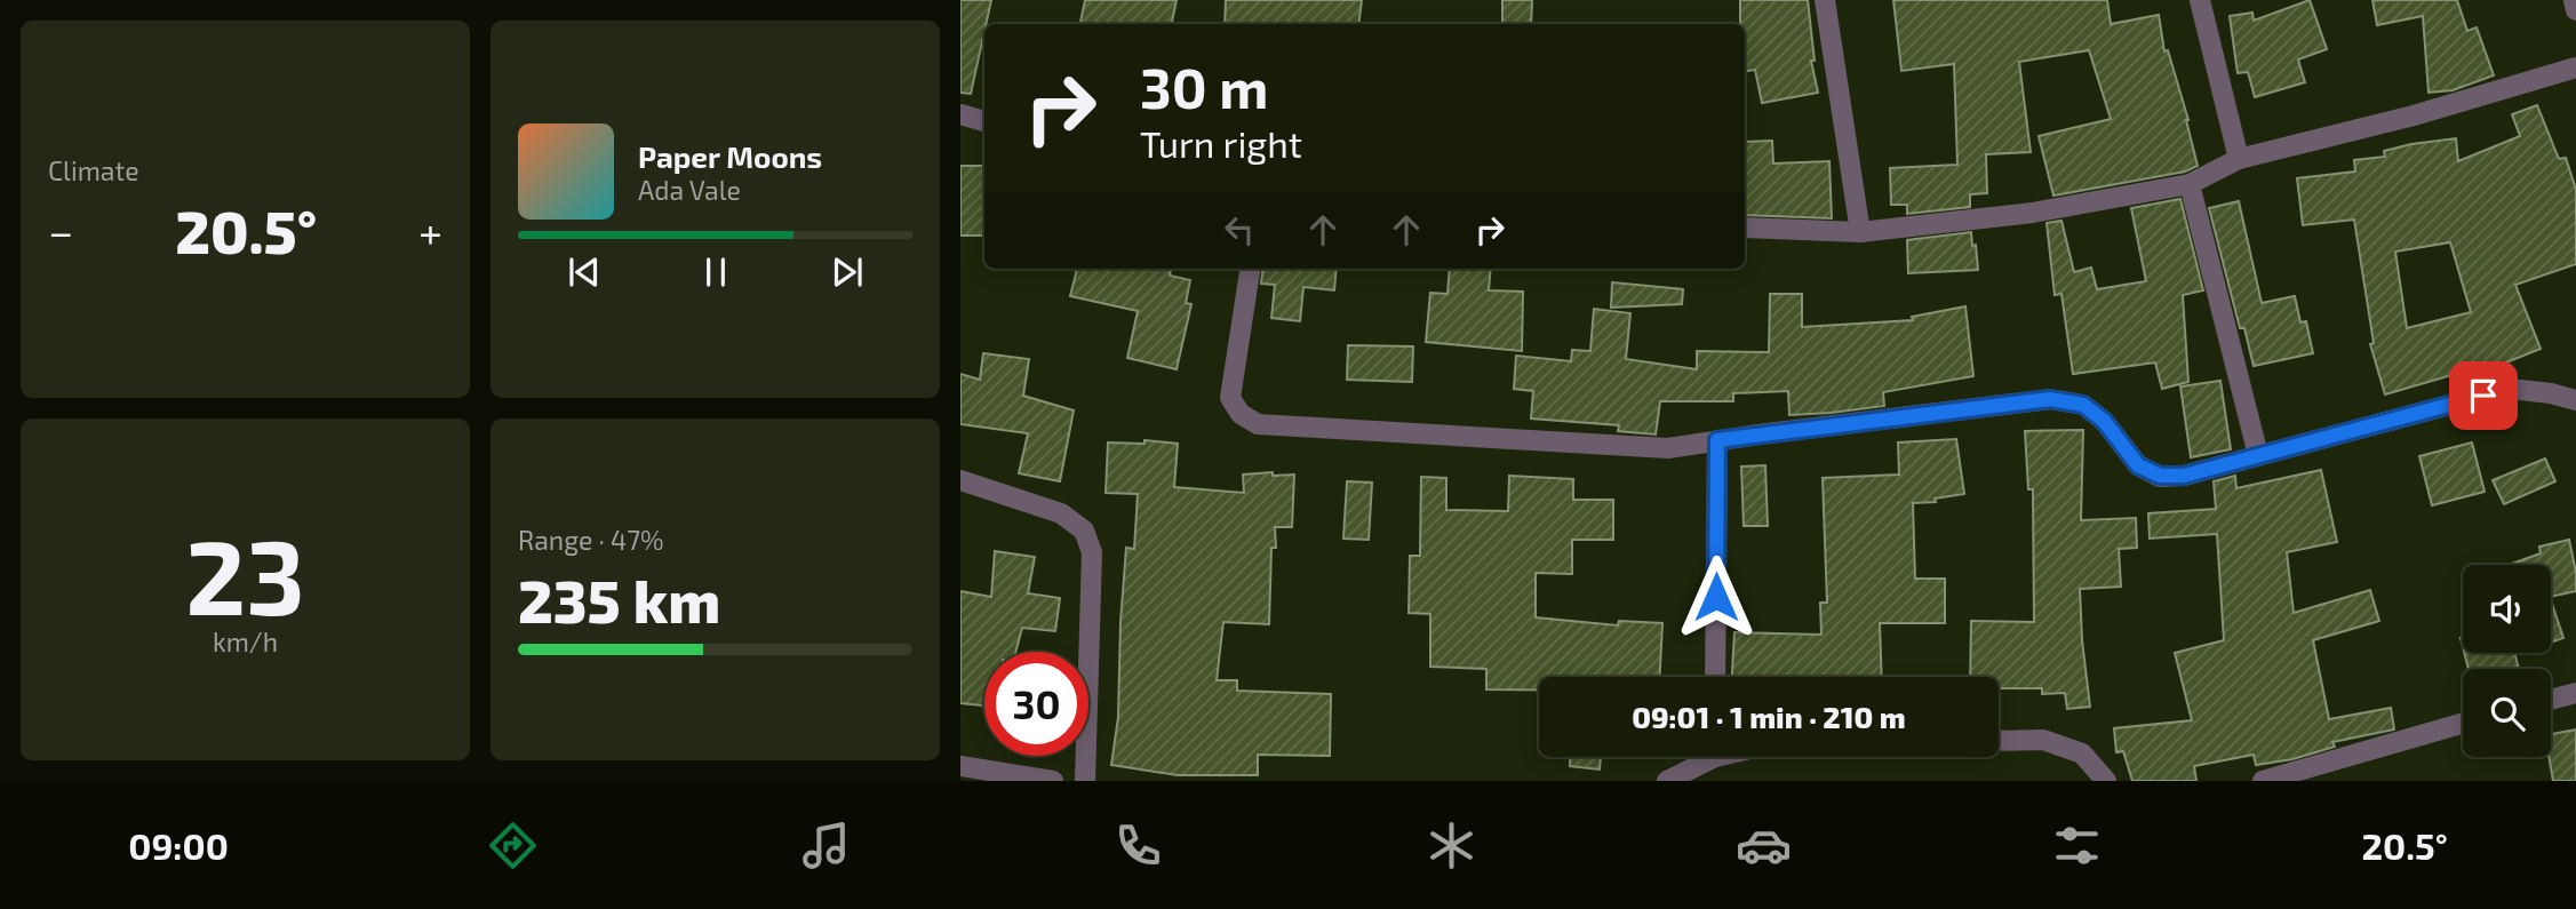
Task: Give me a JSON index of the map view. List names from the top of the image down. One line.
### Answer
{"page":{"tile":["Climate",["23","km/h"],["Range · 47%","235 km"]],"turn":["30 m","Turn right"],"song":["Paper Moons","Ada Vale"],"heat":["−","20.5°","+"],"limit":"30","trip":"09:01 · 1 min · 210 m","tabs":["09:00","20.5°"]}}
